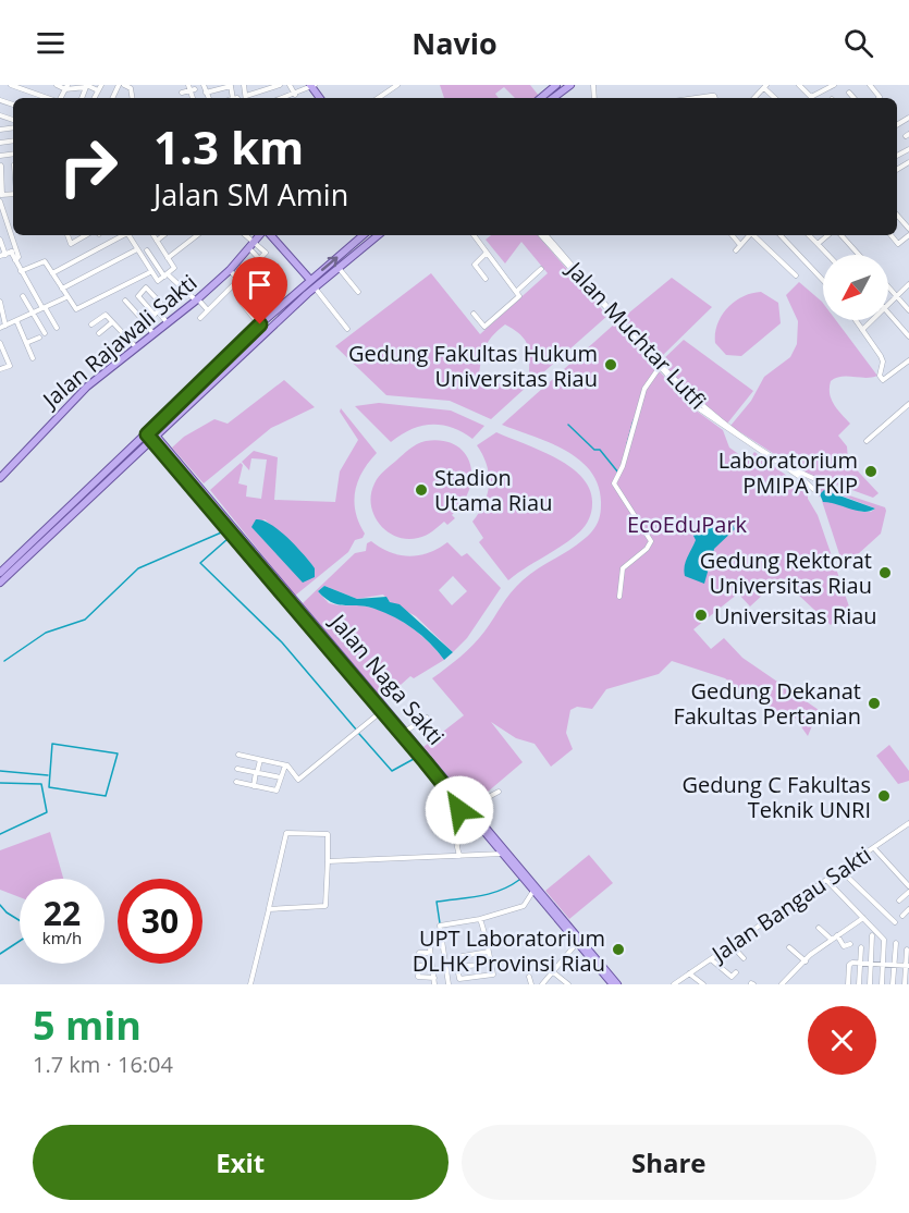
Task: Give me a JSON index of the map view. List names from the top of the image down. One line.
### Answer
{"streets":{"main road":["Jalan Rajawali Sakti","Jalan Naga Sakti"],"street":["Jalan Muchtar Lutfi","Jalan Bangau Sakti"]},"parks":["EcoEduPark"],"places":["Gedung Fakultas Hukum Universitas Riau","Laboratorium PMIPA FKIP","Stadion Utama Riau","Gedung Rektorat Universitas Riau","Universitas Riau","Gedung Dekanat Fakultas Pertanian","Gedung C Fakultas Teknik UNRI","UPT Laboratorium DLHK Provinsi Riau"],"north":"bottom left","page":{"header":"Navio","turn":["1.3 km","Jalan SM Amin"],"speed":"22 km/h","limit":"30","heading":["5 min","1.7 km · 16:04"],"buttons":["Exit","Share"]}}
